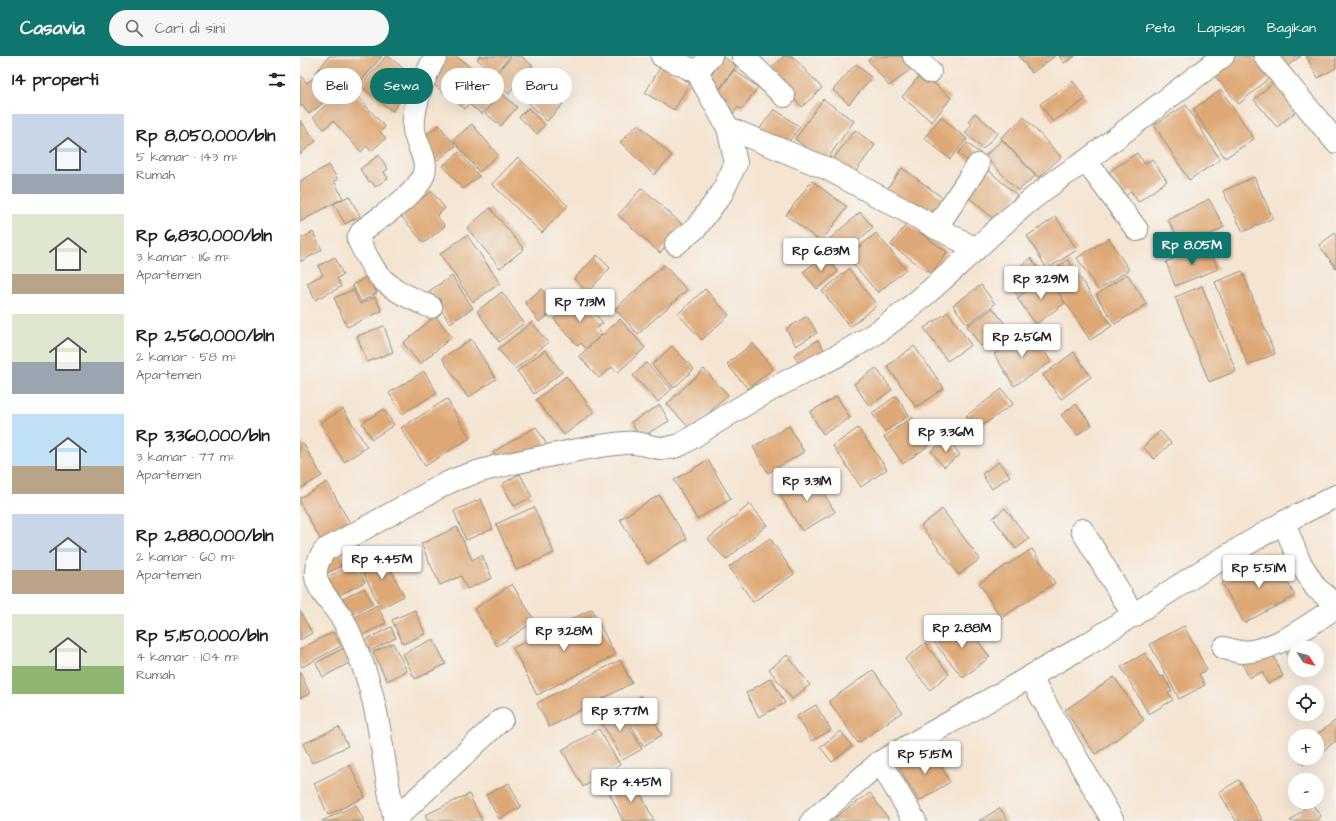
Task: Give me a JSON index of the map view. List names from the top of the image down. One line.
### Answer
{"north":"bottom right","page":{"header":"Casavia","search":"Cari di sini","nav":["Peta","Lapisan","Bagikan"],"heading":"14 properti","chip":["Beli","Sewa","Filter","Baru"],"list":[{"name":"Rp 8,050,000/bln","note":"5 kamar · 143 m² · Rumah"},{"name":"Rp 6,830,000/bln","note":"3 kamar · 116 m² · Apartemen"},{"name":"Rp 2,560,000/bln","note":"2 kamar · 58 m² · Apartemen"},{"name":"Rp 3,360,000/bln","note":"3 kamar · 77 m² · Apartemen"},{"name":"Rp 2,880,000/bln","note":"2 kamar · 60 m² · Apartemen"},{"name":"Rp 5,150,000/bln","note":"4 kamar · 104 m² · Rumah"}],"price":["Rp 8.05M","Rp 6.83M","Rp 3.29M","Rp 7.13M","Rp 2.56M","Rp 3.36M","Rp 3.31M","Rp 4.45M","Rp 5.51M","Rp 2.88M","Rp 3.28M","Rp 3.77M","Rp 5.15M","Rp 4.45M"],"map_buttons":["+","−"]}}
